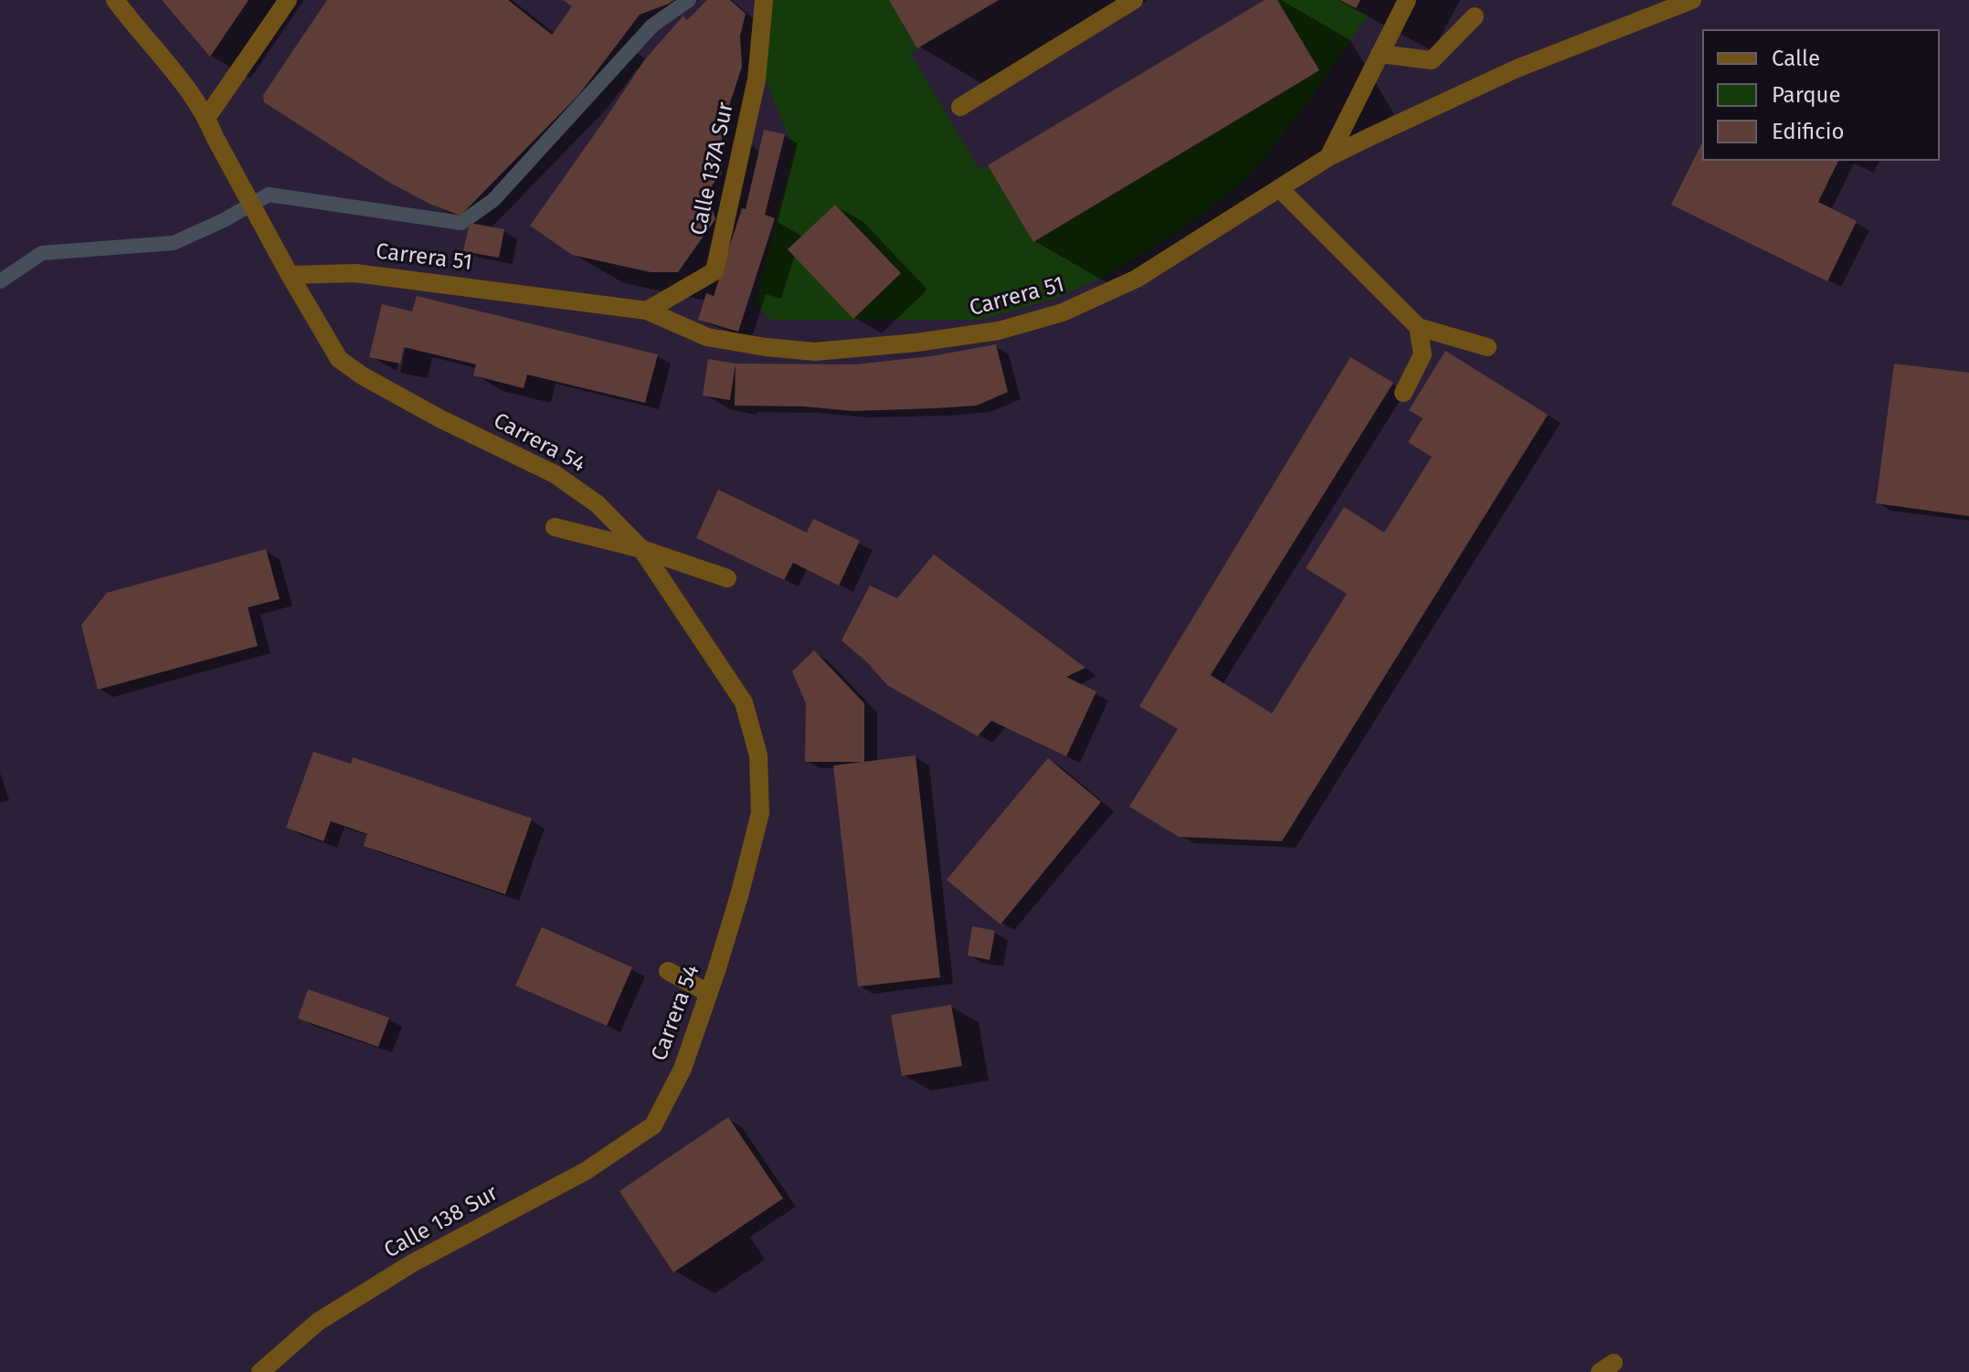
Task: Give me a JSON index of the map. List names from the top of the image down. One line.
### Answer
{"streets":{"street":["Calle 137A Sur","Carrera 51","Carrera 54","Calle 138 Sur"]},"crossings":[["Calle 137A Sur","Carrera 51"],["Carrera 51","Carrera 54"],["Carrera 54","Calle 138 Sur"]],"legend":["Calle","Parque","Edificio"]}
